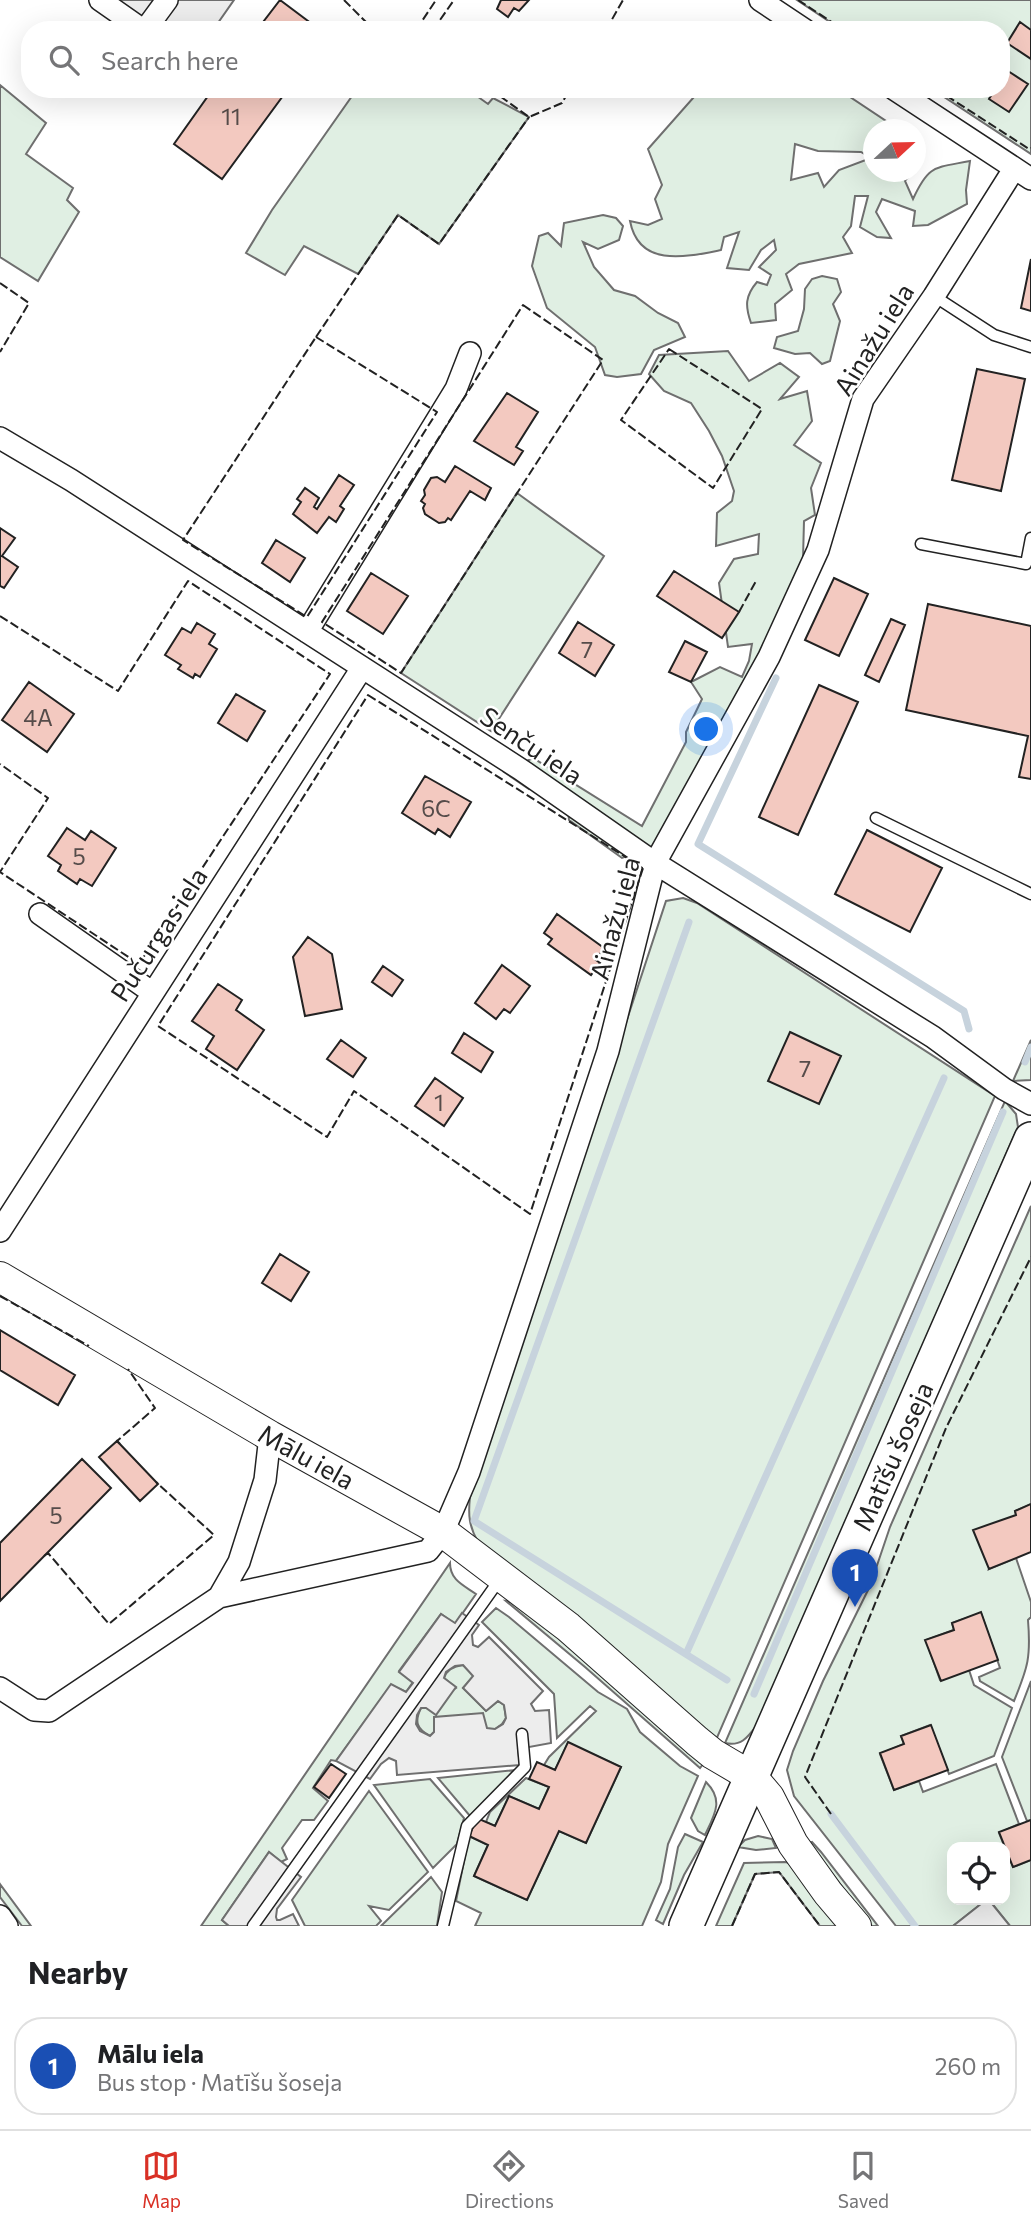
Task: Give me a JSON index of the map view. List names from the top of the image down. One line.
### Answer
{"streets":{"main road":["Matīšu šoseja"],"street":["Ainažu iela","Senču iela","Pučurgas iela","Mālu iela"]},"crossings":[["Ainažu iela","Senču iela"],["Ainažu iela","Mālu iela"],["Senču iela","Pučurgas iela"],["Mālu iela","Matīšu šoseja"]],"house_numbers":["11","7","4A","6C","5","7","1","5"],"north":"right","page":{"search":"Search here","pins":"1","heading":"Nearby","list":[{"mark":"1","name":"Mālu iela","note":"Bus stop · Matīšu šoseja","value":"260 m"}],"nav":["Map","Directions","Saved"]}}
